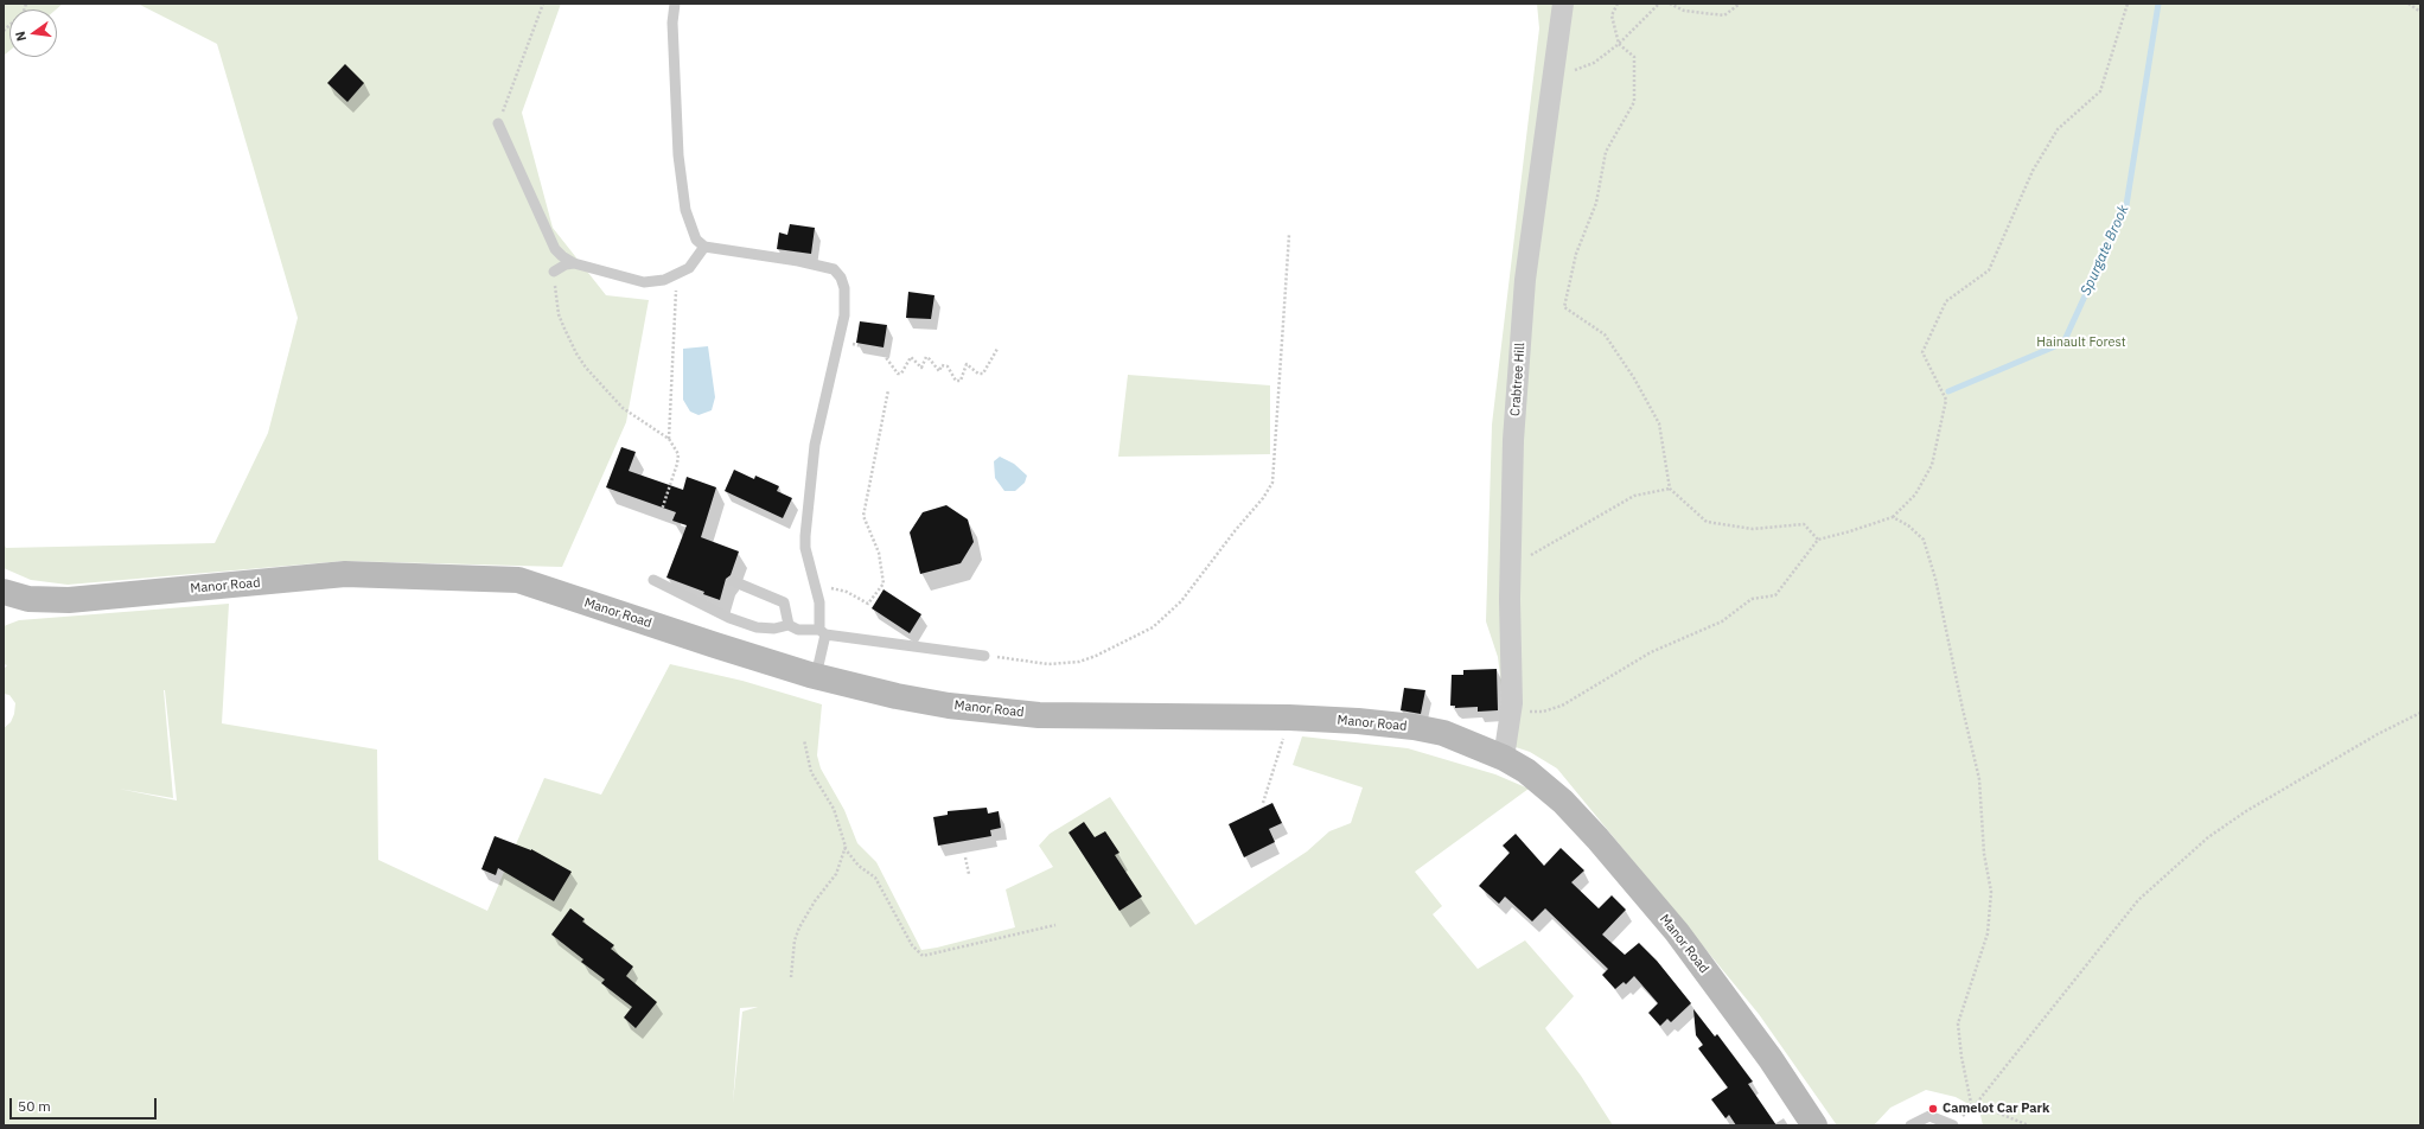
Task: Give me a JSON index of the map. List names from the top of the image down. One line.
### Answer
{"streets":{"street":["Crabtree Hill","Manor Road"]},"crossings":[["Crabtree Hill","Manor Road"]],"water":["Spurgate Brook"],"parks":["Hainault Forest"],"places":["Camelot Car Park"],"scale_bar":"50 m","north":"left"}
